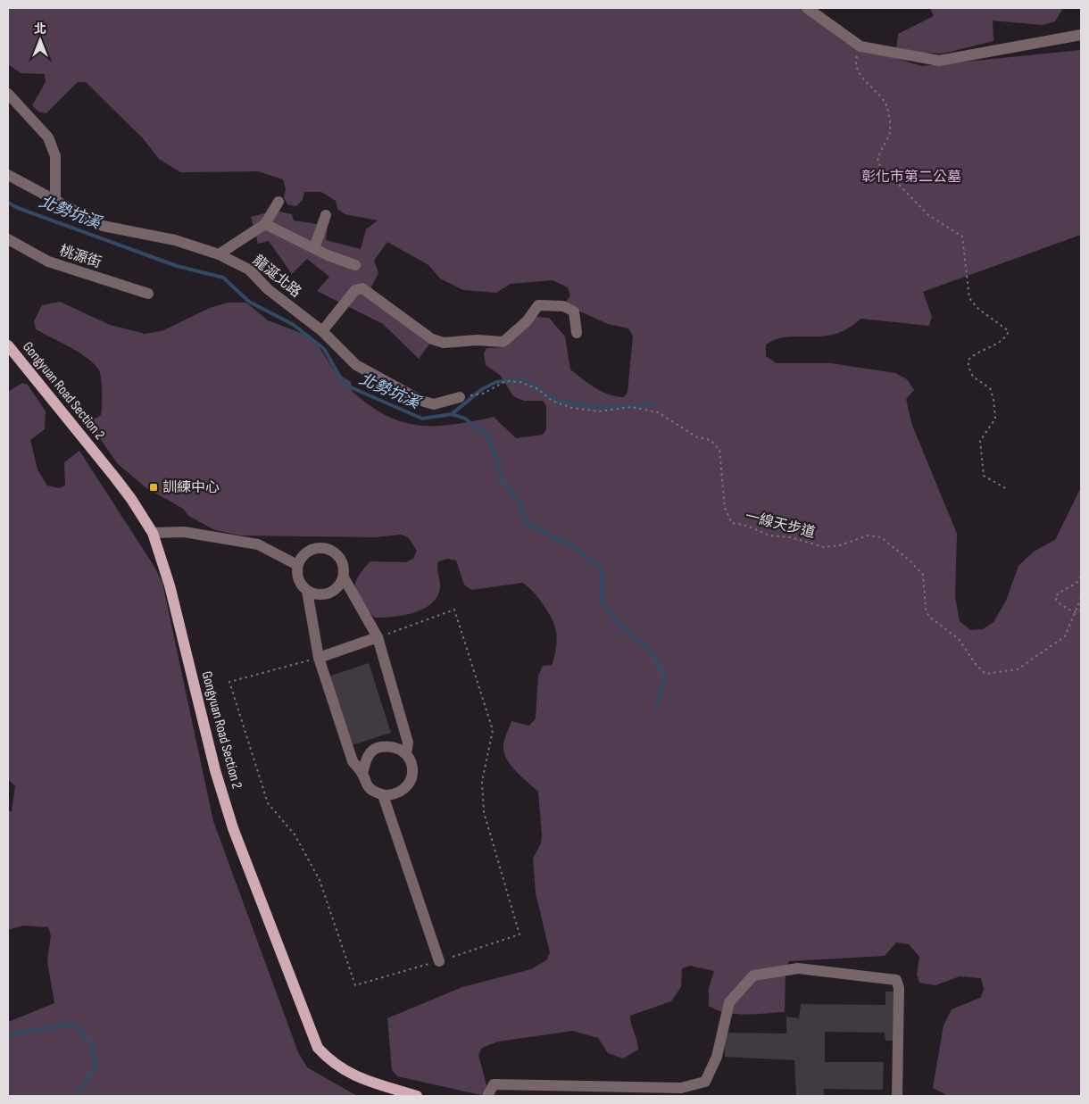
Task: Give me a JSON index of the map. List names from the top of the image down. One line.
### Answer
{"streets":{"main road":["Gongyuan Road Section 2"],"street":["桃源街","龍涎北路"],"path":["一線天步道"]},"crossings":[["龍涎北路","一線天步道"]],"water":["北勢坑溪"],"parks":["彰化市第二公墓"],"places":{"transit":["訓練中心"]},"north":"top"}
